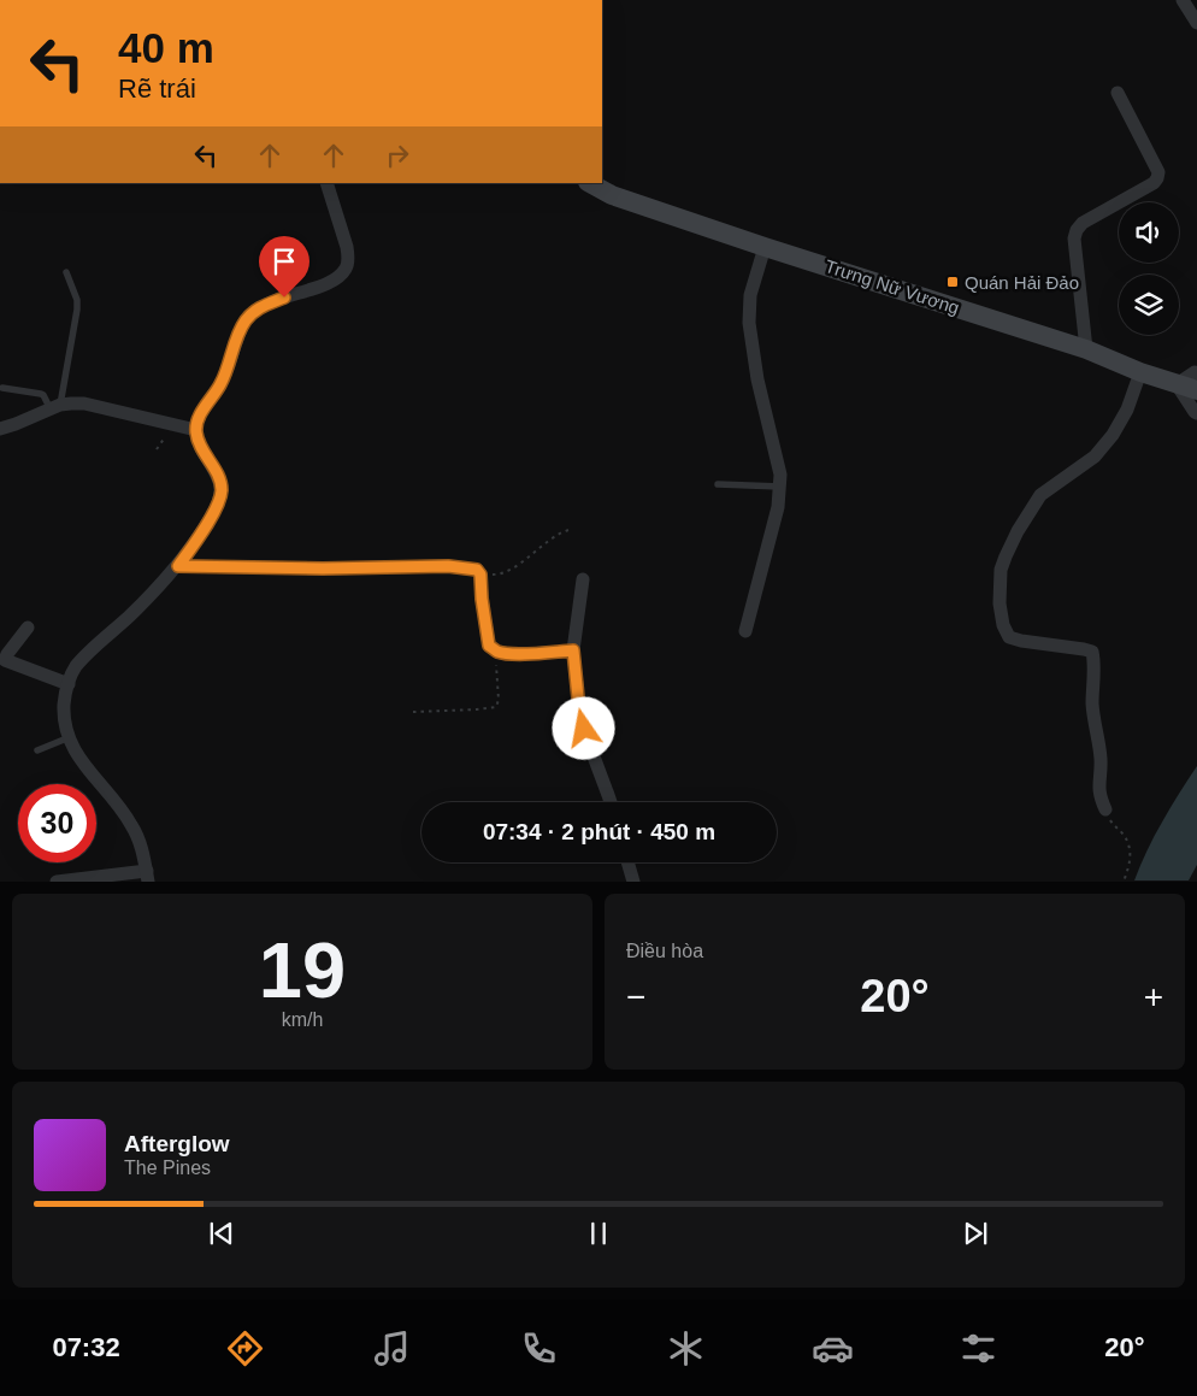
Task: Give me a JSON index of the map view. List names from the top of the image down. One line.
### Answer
{"streets":{"main road":["Trưng Nữ Vương"]},"places":{"transit":["Quán Hải Đảo"]},"page":{"turn":["40 m","Rẽ trái"],"limit":"30","trip":"07:34 · 2 phút · 450 m","tile":[["19","km/h"],"Điều hòa"],"heat":["−","20°","+"],"song":["Afterglow","The Pines"],"tabs":["07:32","20°"]}}
